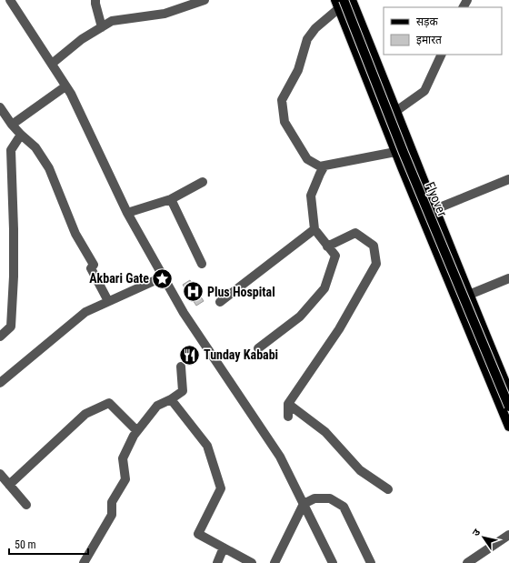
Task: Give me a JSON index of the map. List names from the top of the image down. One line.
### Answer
{"streets":{"main road":["Flyover"]},"places":{"place":["Akbari Gate"],"hospital":["Plus Hospital"],"restaurant":["Tunday Kababi"]},"legend":["सड़क","इमारत"],"scale_bar":"50 m","north":"top left"}
